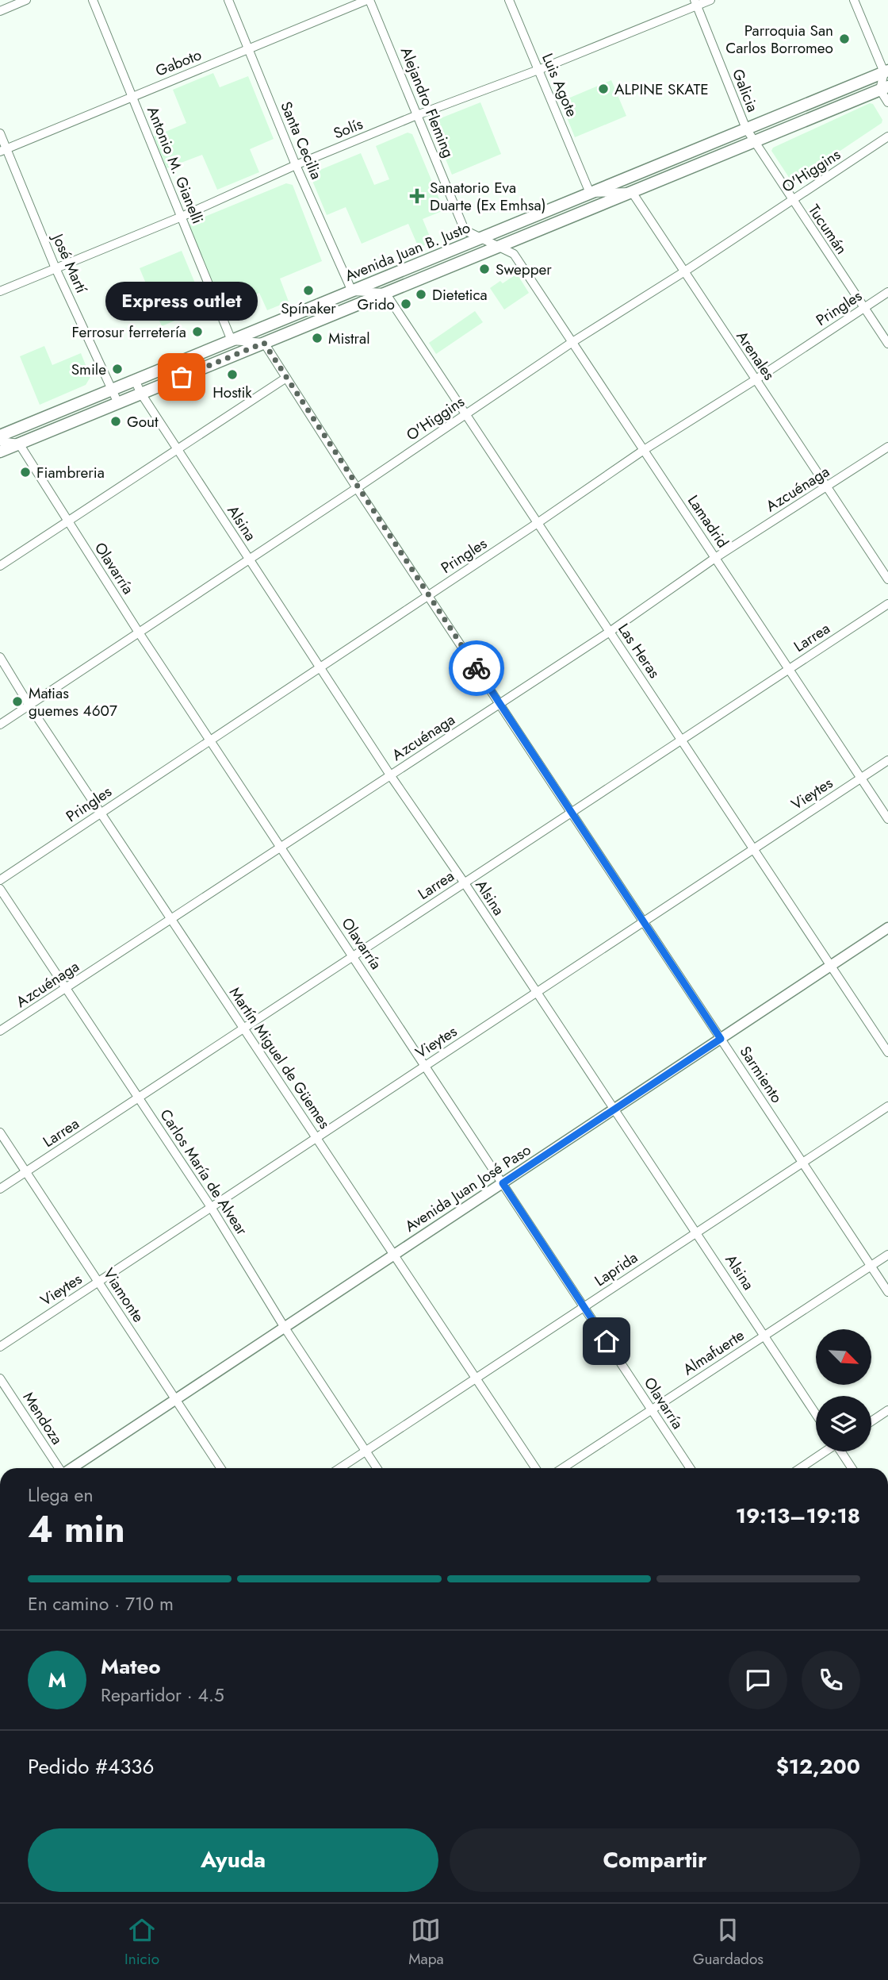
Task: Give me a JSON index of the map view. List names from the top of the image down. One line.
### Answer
{"streets":{"main road":["Avenida Juan B. Justo","Avenida Juan José Paso"],"street":["Gaboto","Luis Agote","Galicia","Alejandro Fleming","Solís","Santa Cecilia","Antonio M. Gianelli","O'Higgins","Tucumán","José Martí","Pringles","Arenales","Azcuénaga","Lamadrid","Alsina","Olavarría","Larrea","Las Heras","Vieytes","Martín Miguel de Güemes","Sarmiento","Carlos María de Alvear","Laprida","Viamonte","Almafuerte","Mendoza"]},"crossings":[["Gaboto","Alejandro Fleming"],["Gaboto","Santa Cecilia"],["Gaboto","Antonio M. Gianelli"],["Gaboto","José Martí"],["Luis Agote","Solís"],["Luis Agote","Avenida Juan B. Justo"],["Galicia","Solís"],["Galicia","Tucumán"],["Galicia","Avenida Juan B. Justo"],["Alejandro Fleming","Solís"],["Alejandro Fleming","Avenida Juan B. Justo"],["Alejandro Fleming","Lamadrid"],["Solís","Santa Cecilia"],["Solís","Antonio M. Gianelli"],["Solís","José Martí"],["Santa Cecilia","Avenida Juan B. Justo"],["Antonio M. Gianelli","Avenida Juan B. Justo"],["O'Higgins","Tucumán"],["O'Higgins","Arenales"],["O'Higgins","Lamadrid"],["O'Higgins","Alsina"],["O'Higgins","Olavarría"],["O'Higgins","Las Heras"],["O'Higgins","Martín Miguel de Güemes"],["O'Higgins","Sarmiento"],["Tucumán","Avenida Juan B. Justo"],["Tucumán","Pringles"],["Avenida Juan B. Justo","José Martí"],["Avenida Juan B. Justo","Arenales"],["Avenida Juan B. Justo","Lamadrid"],["Avenida Juan B. Justo","Alsina"],["Avenida Juan B. Justo","Olavarría"],["Avenida Juan B. Justo","Las Heras"],["Avenida Juan B. Justo","Sarmiento"],["Pringles","Arenales"],["Pringles","Lamadrid"],["Pringles","Alsina"],["Pringles","Olavarría"],["Pringles","Las Heras"],["Pringles","Martín Miguel de Güemes"],["Pringles","Sarmiento"],["Arenales","Azcuénaga"],["Azcuénaga","Lamadrid"],["Azcuénaga","Alsina"],["Azcuénaga","Olavarría"],["Azcuénaga","Las Heras"],["Azcuénaga","Martín Miguel de Güemes"],["Azcuénaga","Sarmiento"],["Azcuénaga","Carlos María de Alvear"],["Lamadrid","Larrea"],["Lamadrid","Vieytes"],["Alsina","Larrea"],["Alsina","Vieytes"],["Alsina","Avenida Juan José Paso"],["Alsina","Laprida"],["Alsina","Almafuerte"],["Olavarría","Larrea"],["Olavarría","Vieytes"],["Olavarría","Avenida Juan José Paso"],["Olavarría","Laprida"],["Olavarría","Almafuerte"],["Larrea","Las Heras"],["Larrea","Martín Miguel de Güemes"],["Larrea","Sarmiento"],["Larrea","Carlos María de Alvear"],["Larrea","Viamonte"],["Las Heras","Vieytes"],["Las Heras","Avenida Juan José Paso"],["Vieytes","Martín Miguel de Güemes"],["Vieytes","Sarmiento"],["Vieytes","Carlos María de Alvear"],["Vieytes","Viamonte"],["Martín Miguel de Güemes","Avenida Juan José Paso"],["Martín Miguel de Güemes","Laprida"],["Sarmiento","Avenida Juan José Paso"],["Sarmiento","Laprida"],["Sarmiento","Almafuerte"],["Carlos María de Alvear","Avenida Juan José Paso"],["Carlos María de Alvear","Laprida"],["Avenida Juan José Paso","Viamonte"]],"places":{"other":["Parroquia San Carlos Borromeo","ALPINE SKATE","Swepper","Spínaker","Dietetica","Grido","Ferrosur ferretería","Mistral","Smile","Hostik","Express outlet","Gout","Fiambreria","Matias guemes 4607"],"health":["Sanatorio Eva Duarte (Ex Emhsa)"]},"north":"bottom right","page":{"bubble":"Express outlet","heading":["4 min","Llega en","19:13–19:18"],"panel":["Mateo","Repartidor · 4.5","Pedido #4336","$12,200"],"bar":"En camino · 710 m","round":"M","buttons":["Ayuda","Compartir"],"tabs":["Inicio","Mapa","Guardados"]}}
